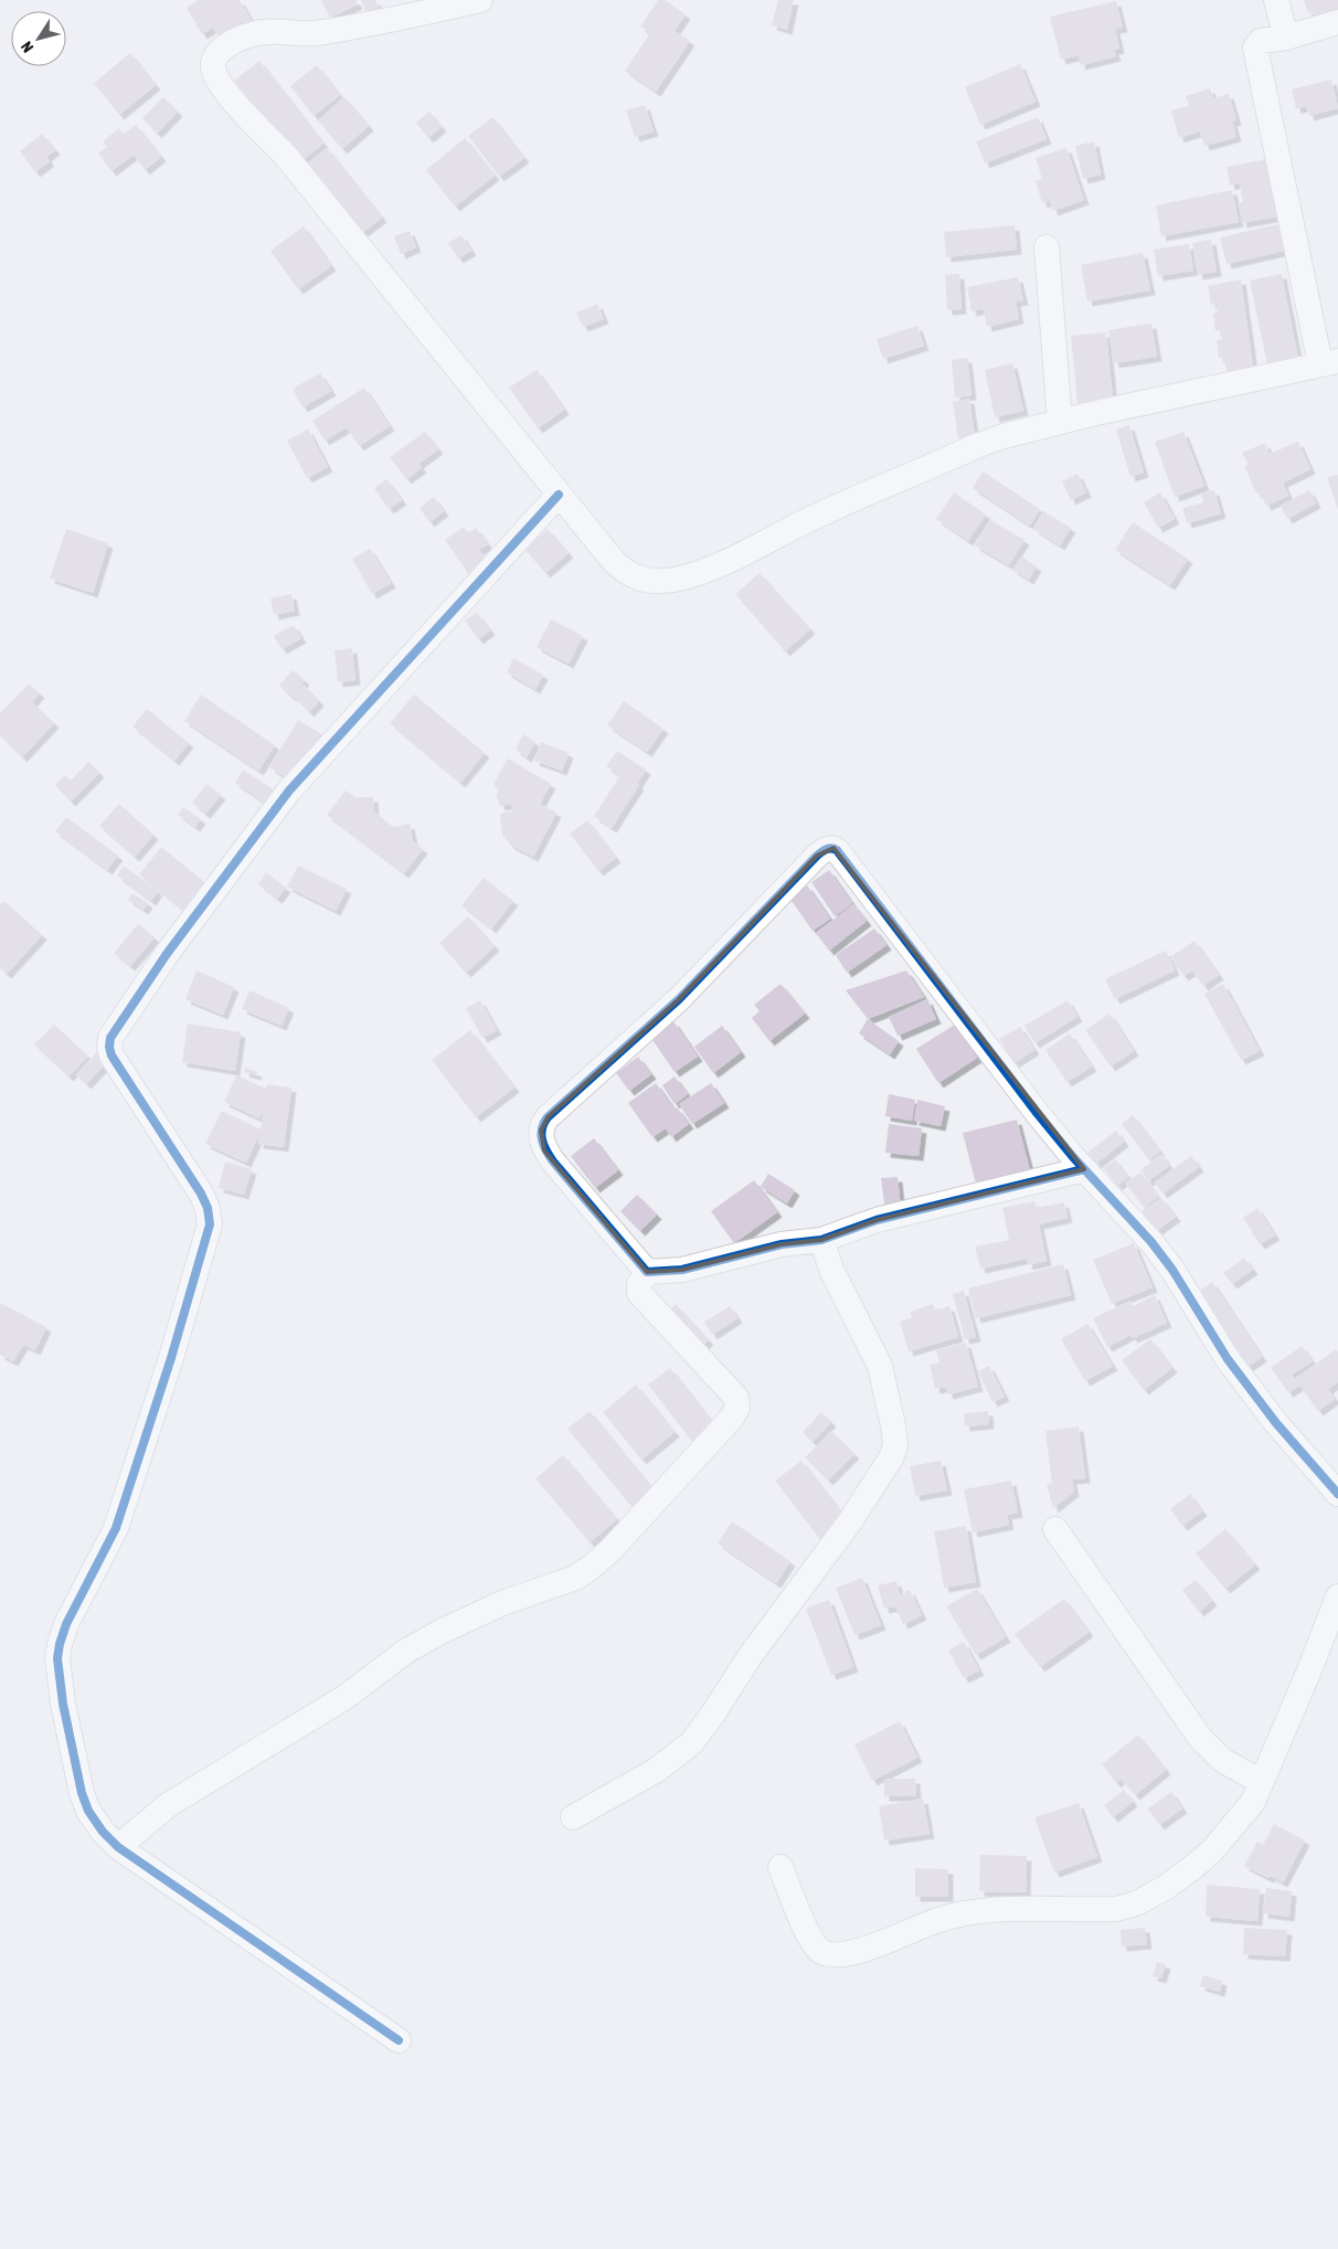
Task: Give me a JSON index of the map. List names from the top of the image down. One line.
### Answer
{"north":"bottom left"}
